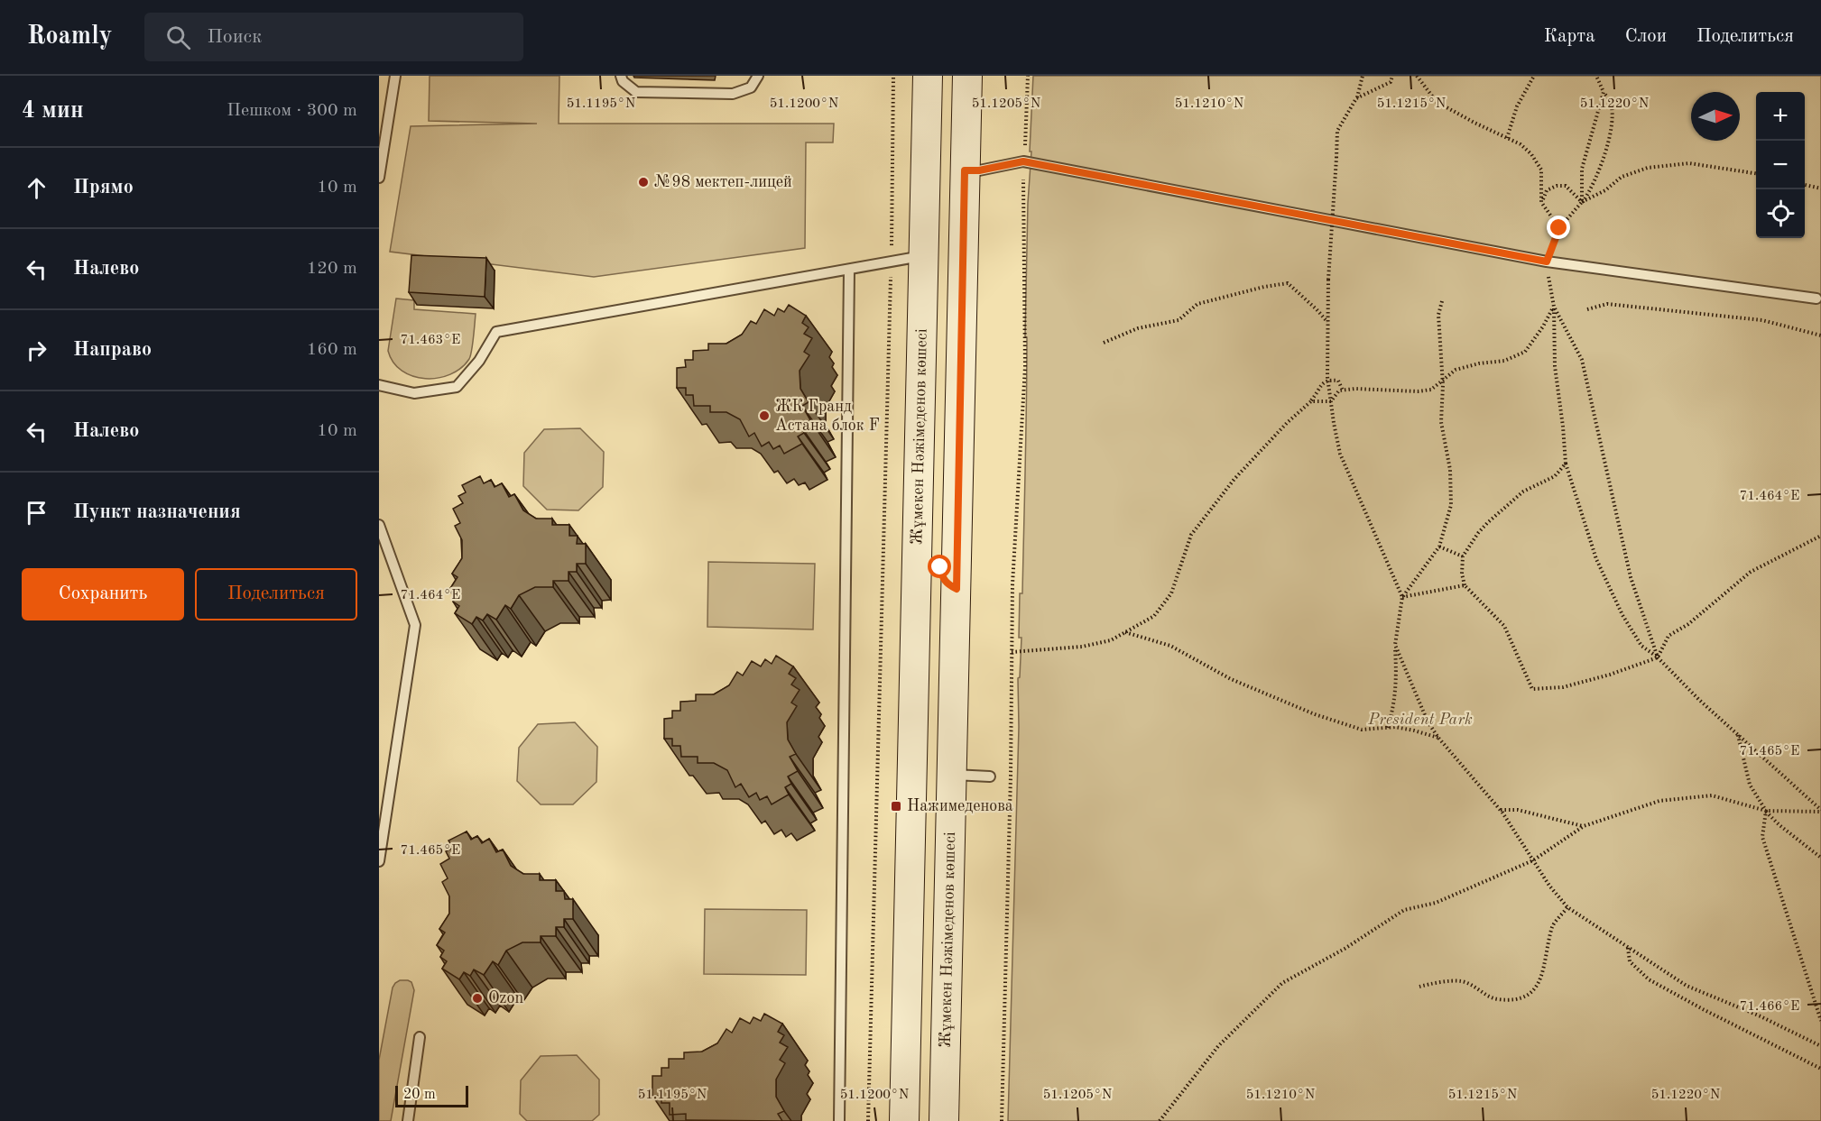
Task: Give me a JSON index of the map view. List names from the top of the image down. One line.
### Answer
{"streets":{"main road":["Жұмекен Нәжімеденов көшесі"]},"parks":["President Park"],"places":{"other":["№98 мектеп-лицей","ЖК Гранд Астана блок F","Ozon"],"transit":["Нажимеденова"]},"scale_bar":"20 m","north":"right","page":{"header":"Roamly","search":"Поиск","nav":["Карта","Слои","Поделиться"],"heading":["4 мин","Пешком · 300 m"],"map_buttons":["+","−"],"list":[["Прямо","10 m"],["Налево","120 m"],["Направо","160 m"],["Налево","10 m"],"Пункт назначения"],"buttons":["Сохранить","Поделиться"],"scale":"20 m"},"coordinates":["51.1195°N","51.1200°N","51.1205°N","51.1210°N","51.1215°N","51.1220°N","71.463°E","71.464°E","71.465°E","71.466°E"]}
